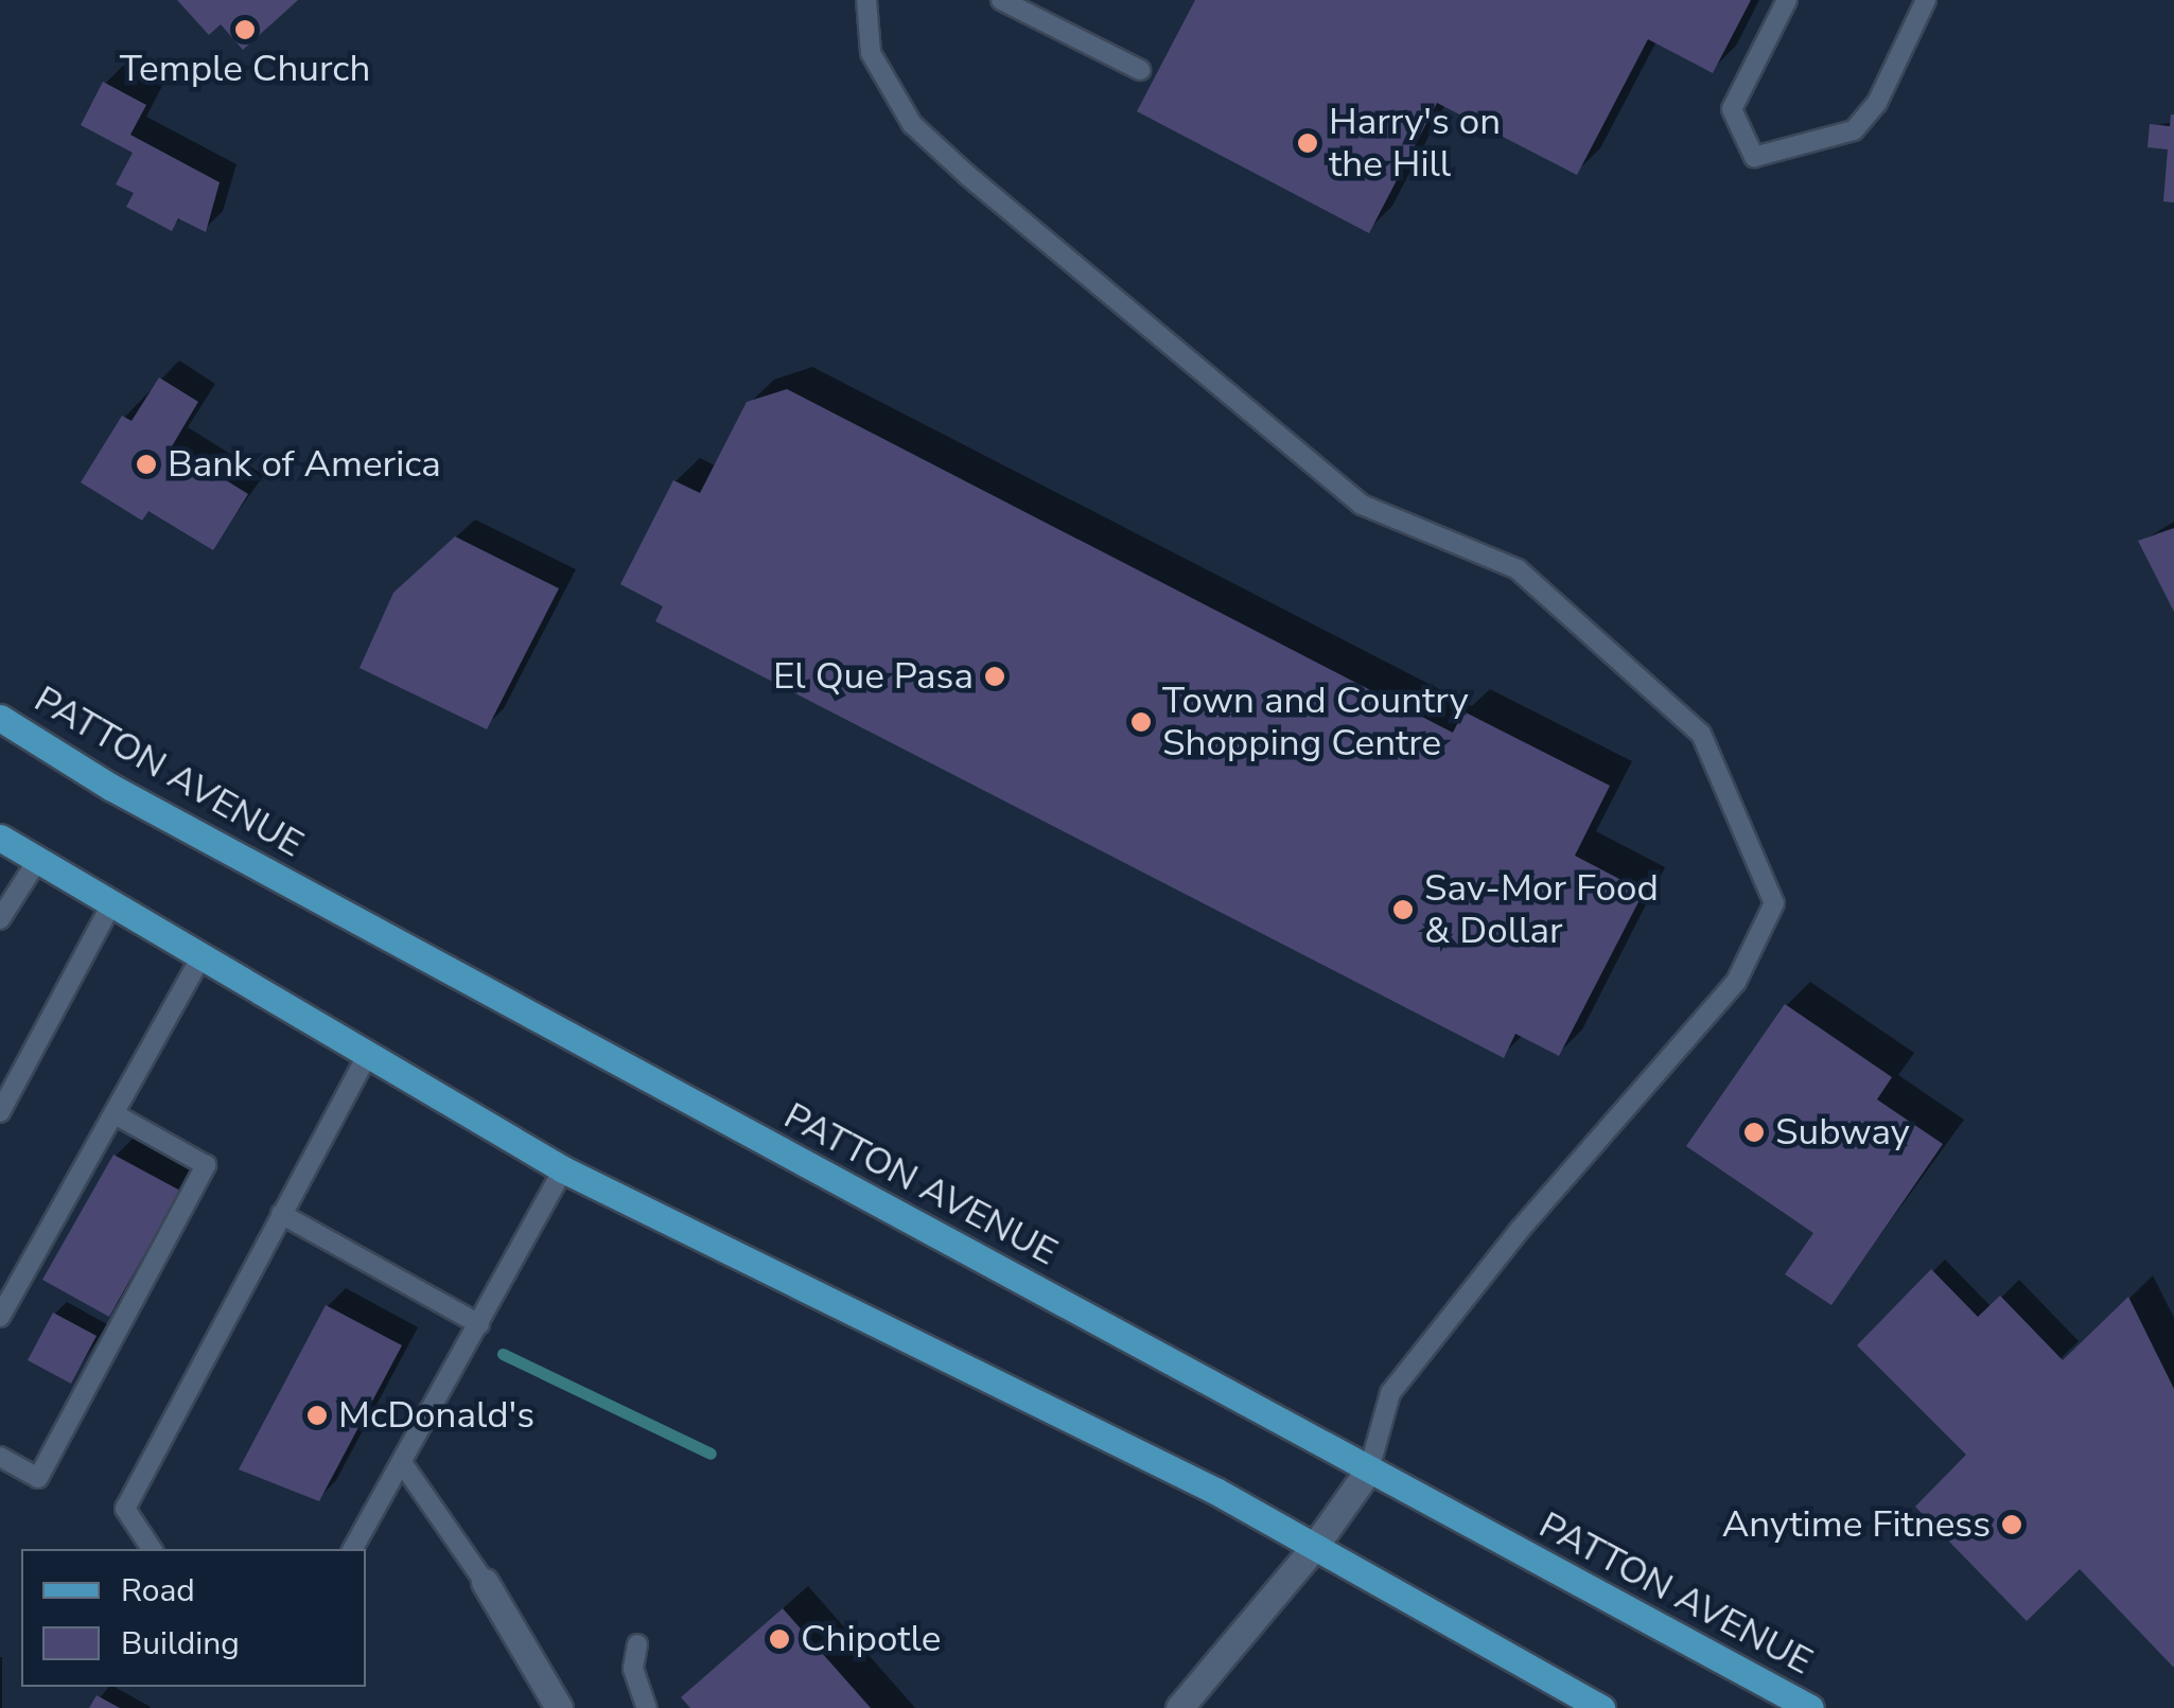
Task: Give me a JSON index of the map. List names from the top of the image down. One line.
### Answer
{"streets":{"main road":["PATTON AVENUE"]},"places":["Temple Church","Harry's on the Hill","Bank of America","El Que Pasa","Town and Country Shopping Centre","Sav-Mor Food & Dollar","Subway","McDonald's","Anytime Fitness","Chipotle"],"legend":["Road","Building"]}
